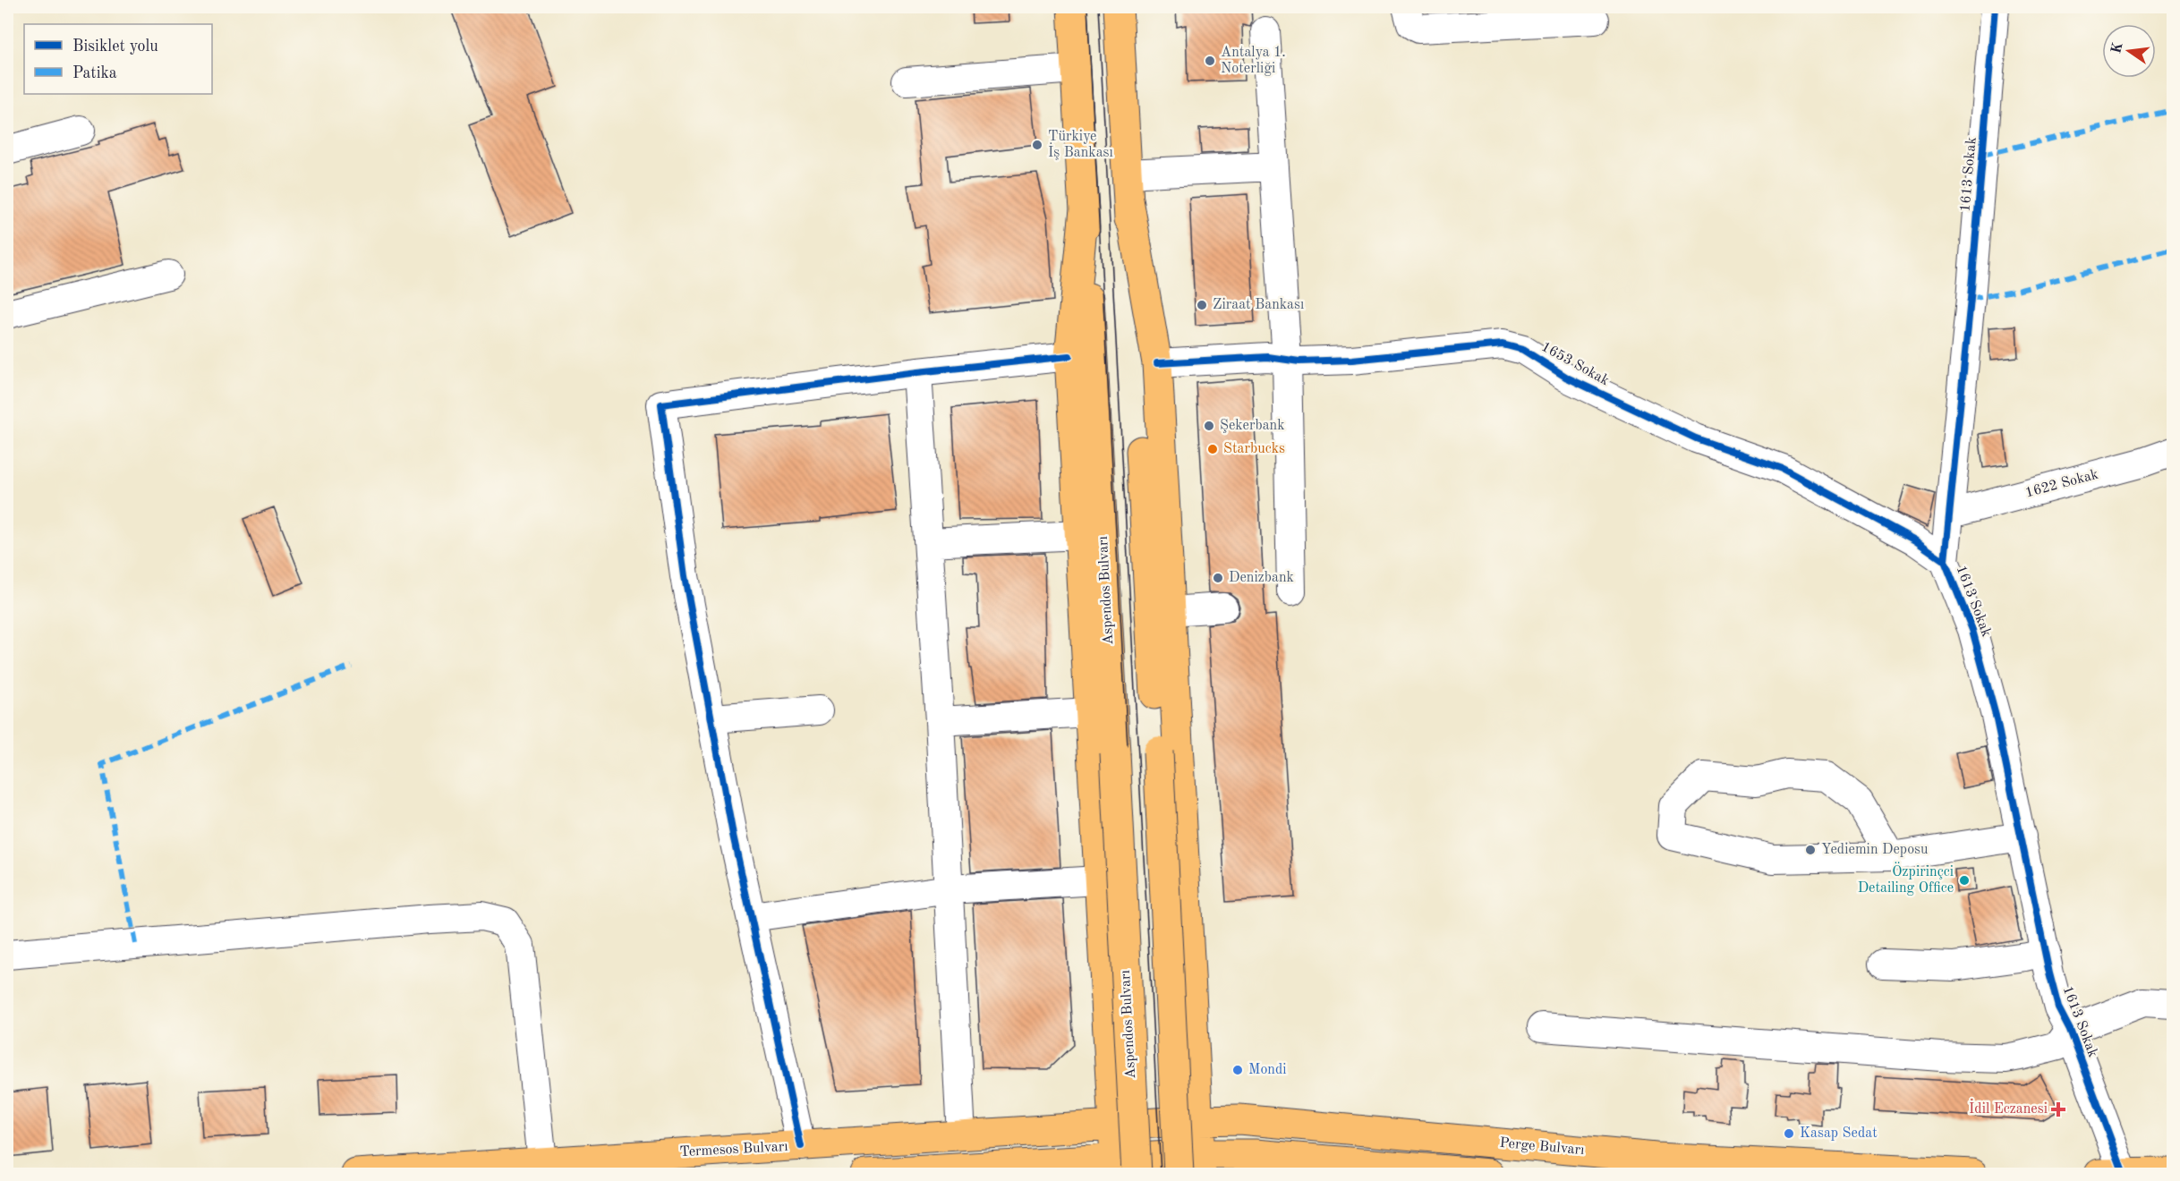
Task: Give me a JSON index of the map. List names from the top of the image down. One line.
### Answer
{"streets":{"main road":["Aspendos Bulvarı","Perge Bulvarı","Termesos Bulvarı"],"street":["1613 Sokak","1653 Sokak","1622 Sokak"]},"crossings":[["1613 Sokak","1653 Sokak"],["1613 Sokak","1622 Sokak"],["Perge Bulvarı","Termesos Bulvarı"]],"places":{"other":["Antalya 1. Noterliği","Türkiye İş Bankası","Ziraat Bankası","Şekerbank","Starbucks","Denizbank","Yediemin Deposu","Özpirinçci Detailing Office","Mondi","Kasap Sedat"],"health":["İdil Eczanesi"]},"legend":["Bisiklet yolu","Patika"],"north":"left"}
